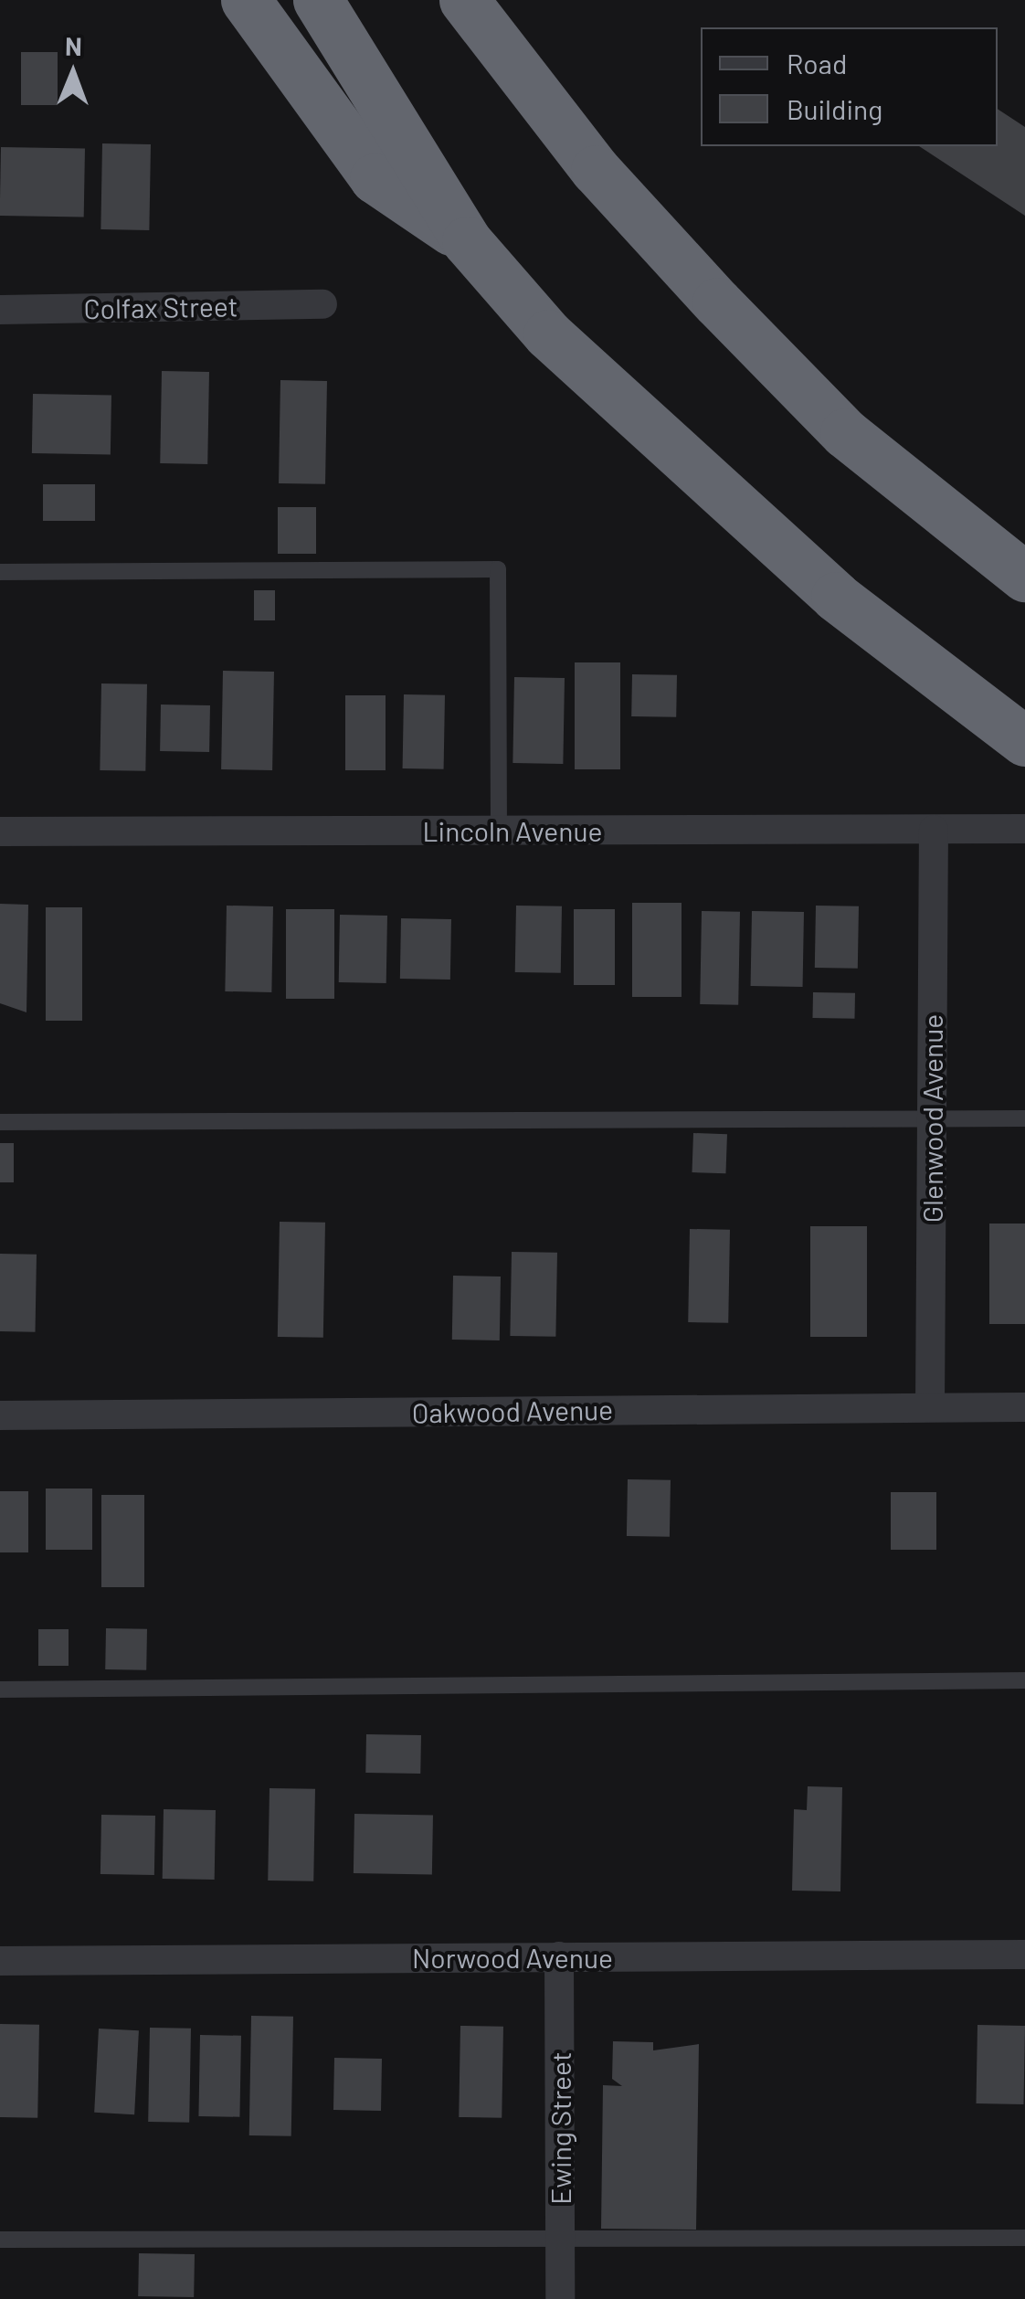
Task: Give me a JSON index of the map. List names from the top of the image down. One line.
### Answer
{"streets":{"street":["Colfax Street","Lincoln Avenue","Glenwood Avenue","Oakwood Avenue","Norwood Avenue","Ewing Street"]},"crossings":[["Lincoln Avenue","Glenwood Avenue"],["Glenwood Avenue","Oakwood Avenue"],["Norwood Avenue","Ewing Street"]],"legend":["Road","Building"],"north":"top"}
